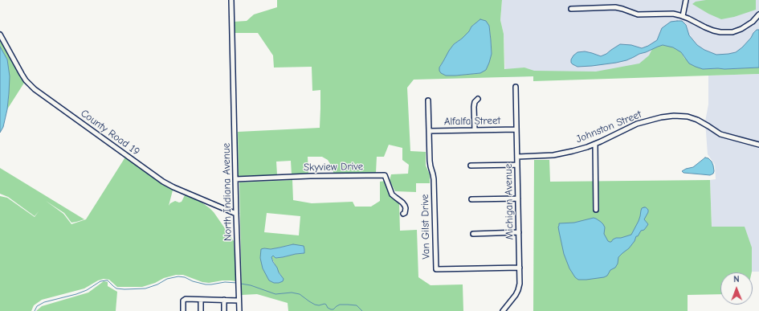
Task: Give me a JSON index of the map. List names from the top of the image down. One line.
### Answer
{"streets":{"street":["Alfalfa Street","Johnston Street","County Road 19","Skyview Drive","North Indiana Avenue","Michigan Avenue","Van Gilst Drive"]},"crossings":[["Alfalfa Street","Michigan Avenue"],["Alfalfa Street","Van Gilst Drive"],["Johnston Street","Michigan Avenue"],["County Road 19","North Indiana Avenue"],["Skyview Drive","North Indiana Avenue"],["Michigan Avenue","Van Gilst Drive"]],"north":"top"}
